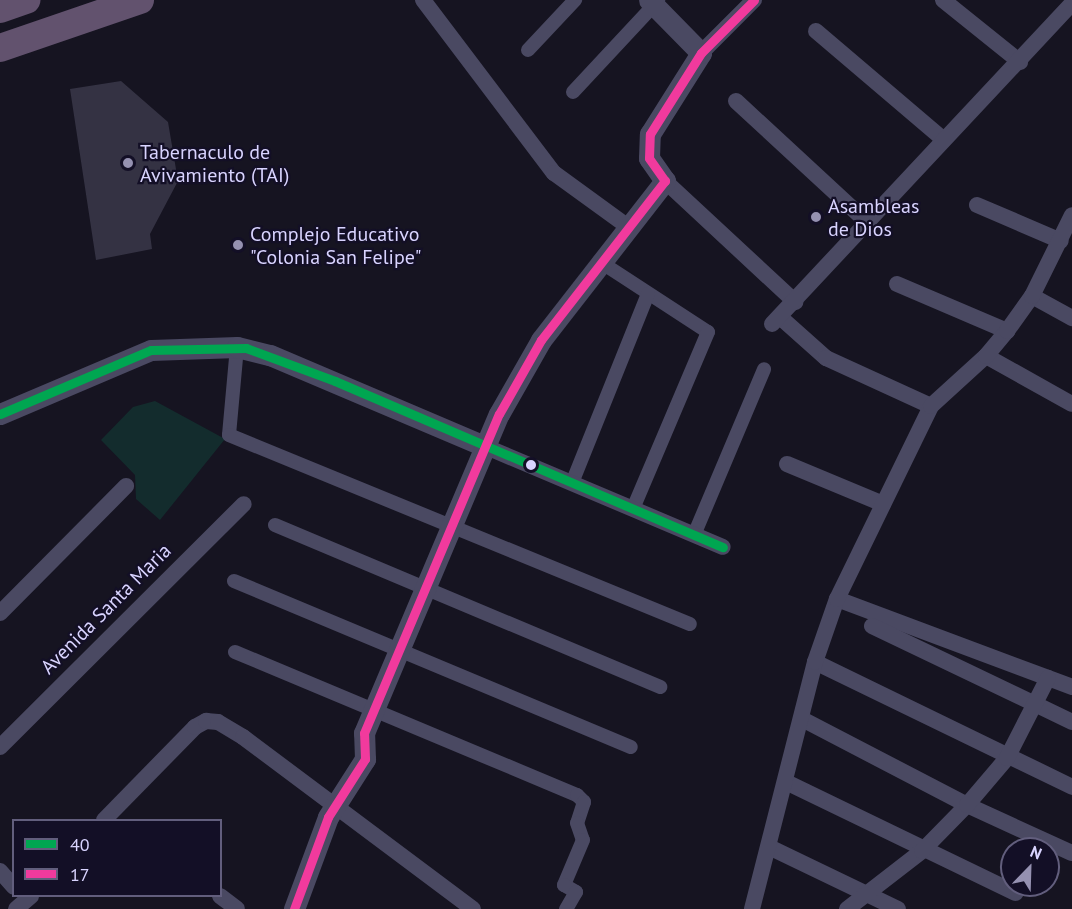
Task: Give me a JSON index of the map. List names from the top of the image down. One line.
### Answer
{"streets":{"street":["Avenida Santa Maria"]},"places":["Tabernaculo de Avivamiento (TAI)","Asambleas de Dios","Complejo Educativo \"Colonia San Felipe\""],"lines":["transit line 17","transit line 40"],"legend":["40","17"],"north":"top right"}
